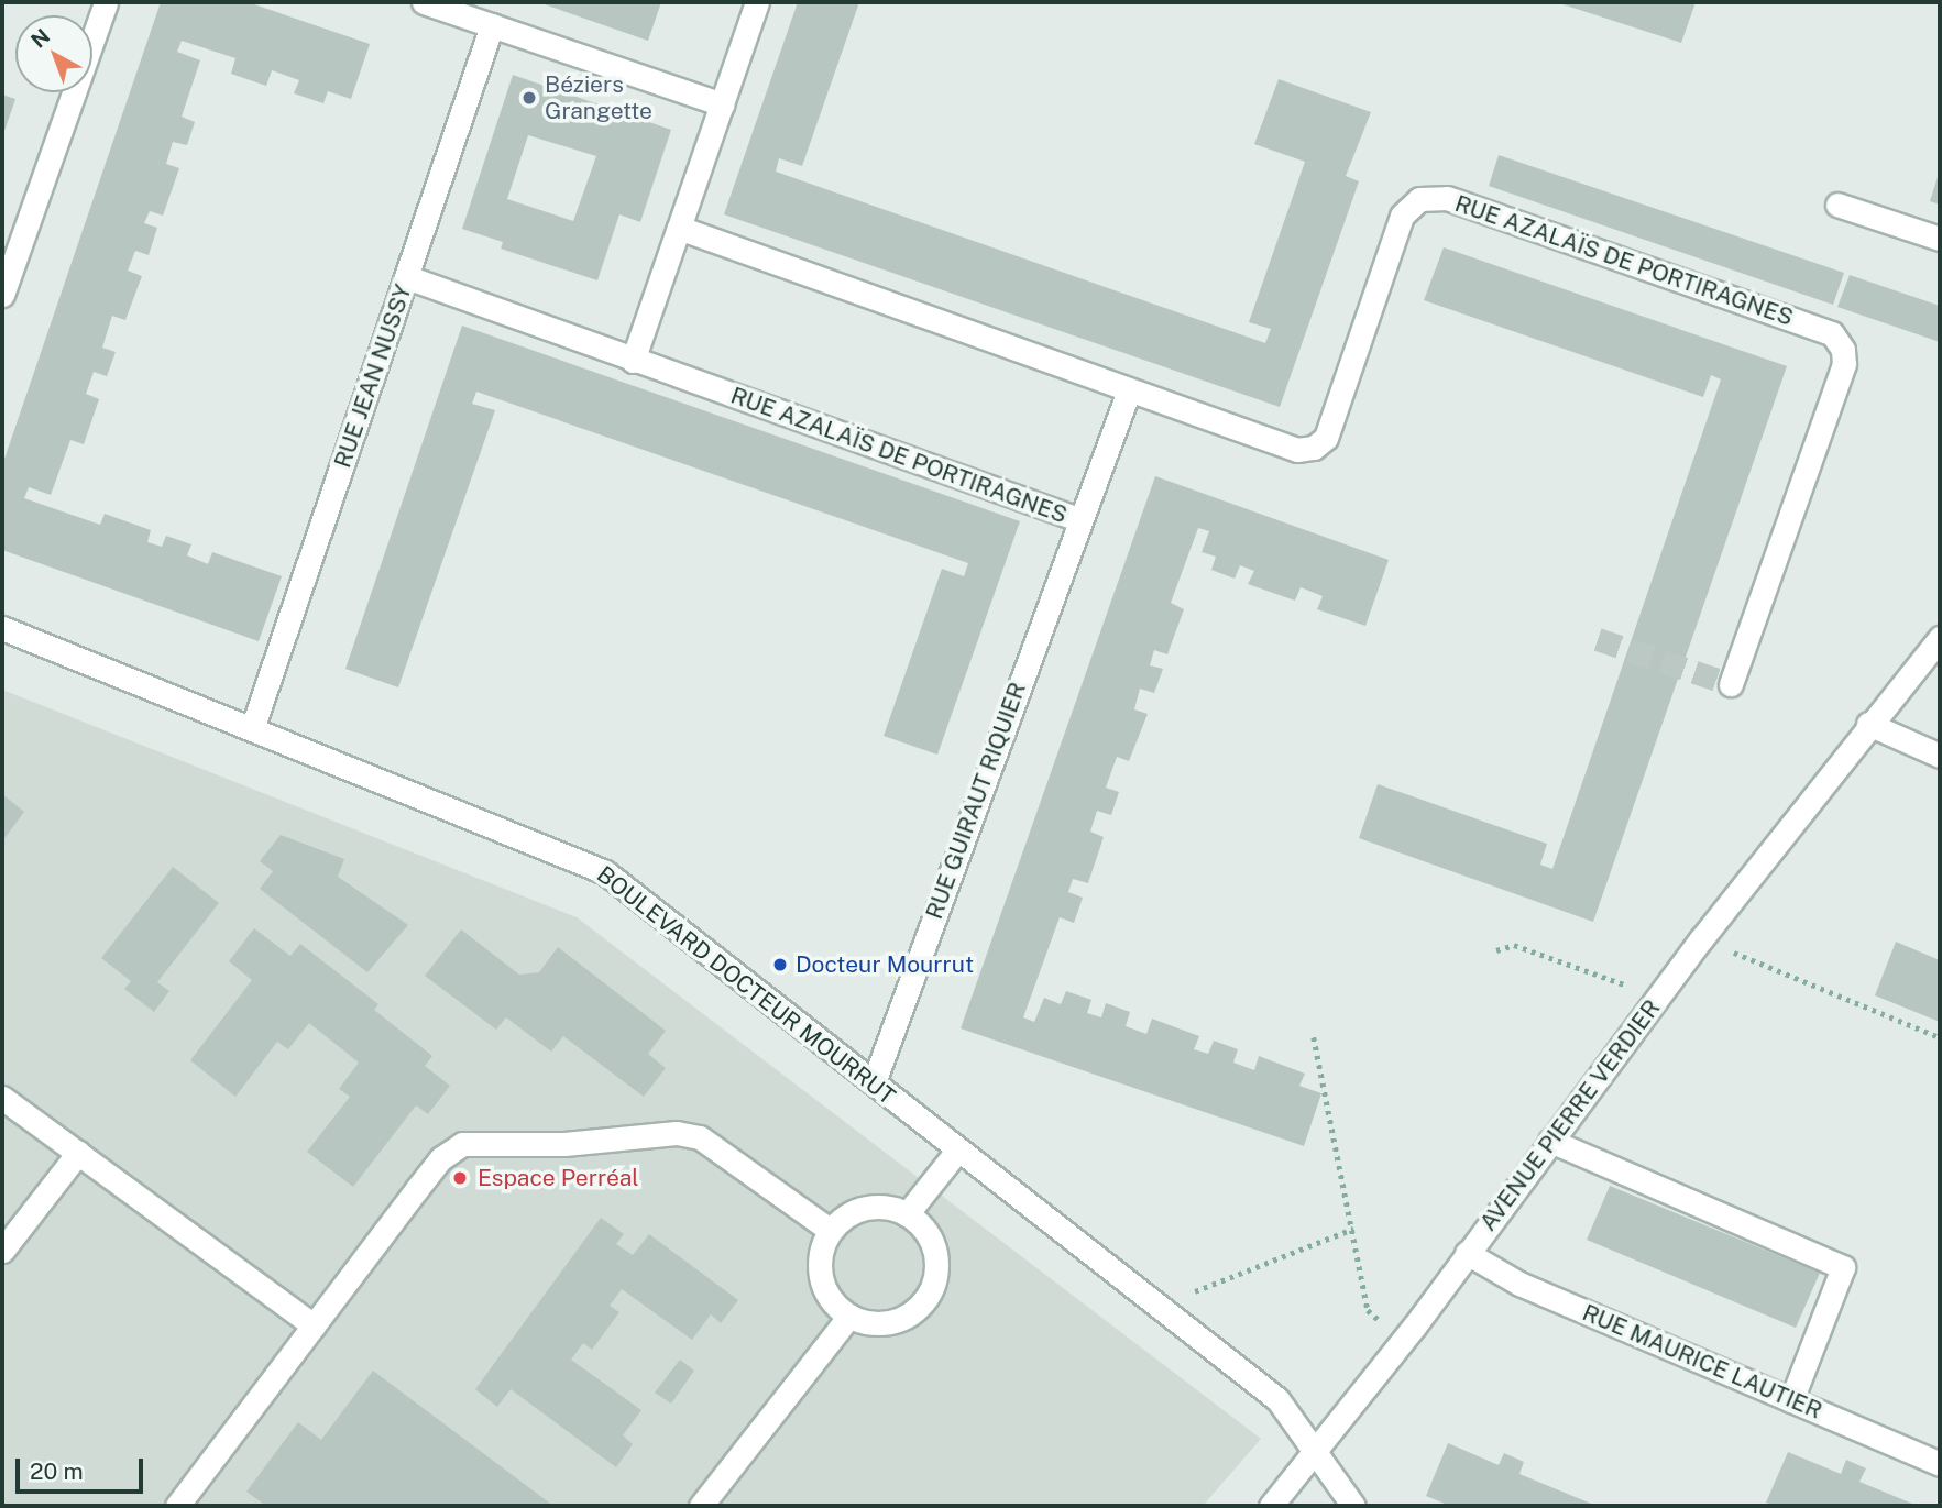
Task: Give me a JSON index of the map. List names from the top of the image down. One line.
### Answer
{"streets":{"street":["RUE AZALAÏS DE PORTIRAGNES","RUE JEAN NUSSY","RUE GUIRAUT RIQUIER","BOULEVARD DOCTEUR MOURRUT","AVENUE PIERRE VERDIER","RUE MAURICE LAUTIER"]},"crossings":[["RUE AZALAÏS DE PORTIRAGNES","RUE JEAN NUSSY"],["RUE AZALAÏS DE PORTIRAGNES","RUE GUIRAUT RIQUIER"],["RUE JEAN NUSSY","BOULEVARD DOCTEUR MOURRUT"],["RUE GUIRAUT RIQUIER","BOULEVARD DOCTEUR MOURRUT"],["BOULEVARD DOCTEUR MOURRUT","AVENUE PIERRE VERDIER"],["AVENUE PIERRE VERDIER","RUE MAURICE LAUTIER"]],"places":["Béziers Grangette","Docteur Mourrut","Espace Perréal"],"scale_bar":"20 m","north":"top left"}
